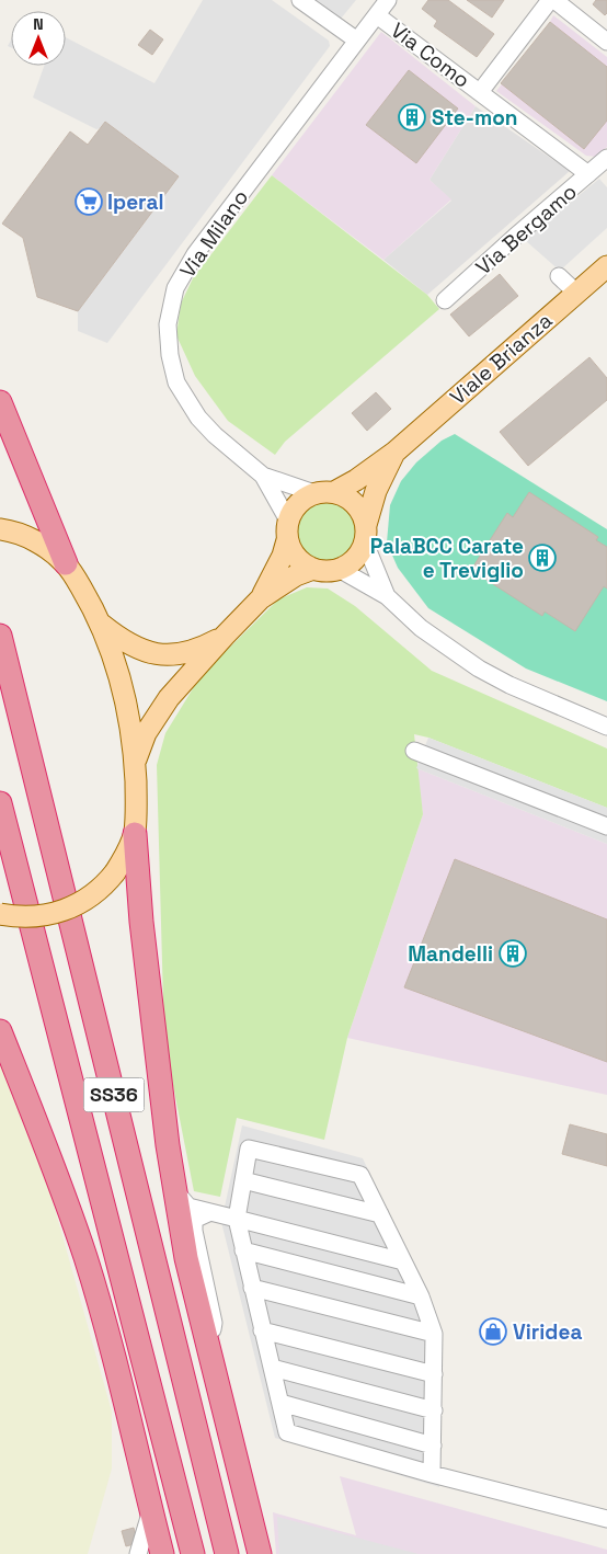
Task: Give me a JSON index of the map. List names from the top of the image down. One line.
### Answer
{"streets":{"highway":["SS36"],"main road":["Viale Brianza"],"street":["Via Como","Via Bergamo","Via Milano"]},"crossings":[["Via Como","Via Bergamo"],["Via Como","Via Milano"],["Via Milano","Viale Brianza"]],"places":{"building":["Ste-mon","PalaBCC Carate e Treviglio","Mandelli"],"supermarket":["Iperal"],"shop":["Viridea"]},"north":"top"}
